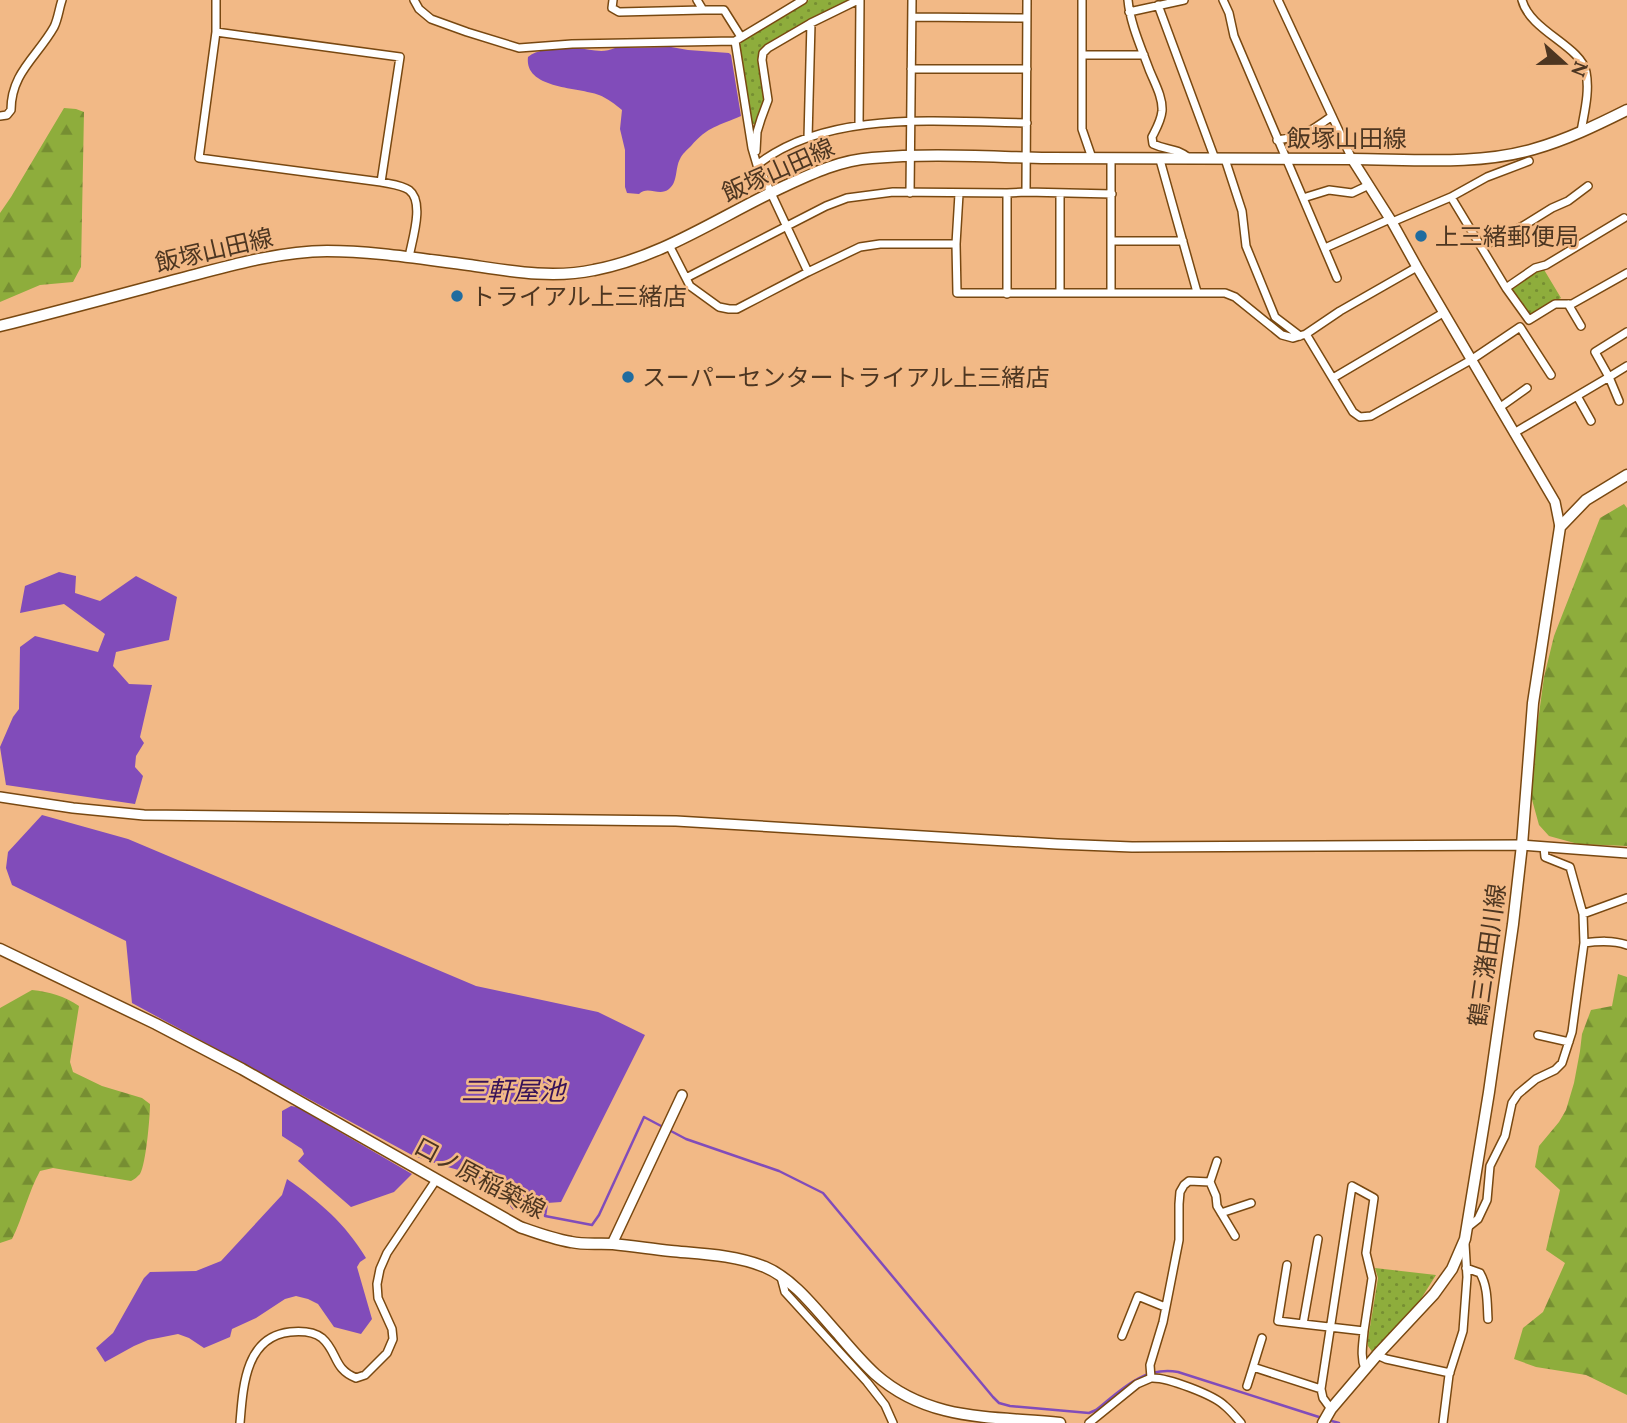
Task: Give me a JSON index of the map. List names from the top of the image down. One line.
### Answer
{"streets":{"main road":["飯塚山田線","鶴三潴田川線","口ノ原稲築線"]},"water":["三軒屋池"],"places":["上三緒郵便局","トライアル上三緒店","スーパーセンタートライアル上三緒店"],"north":"right"}
